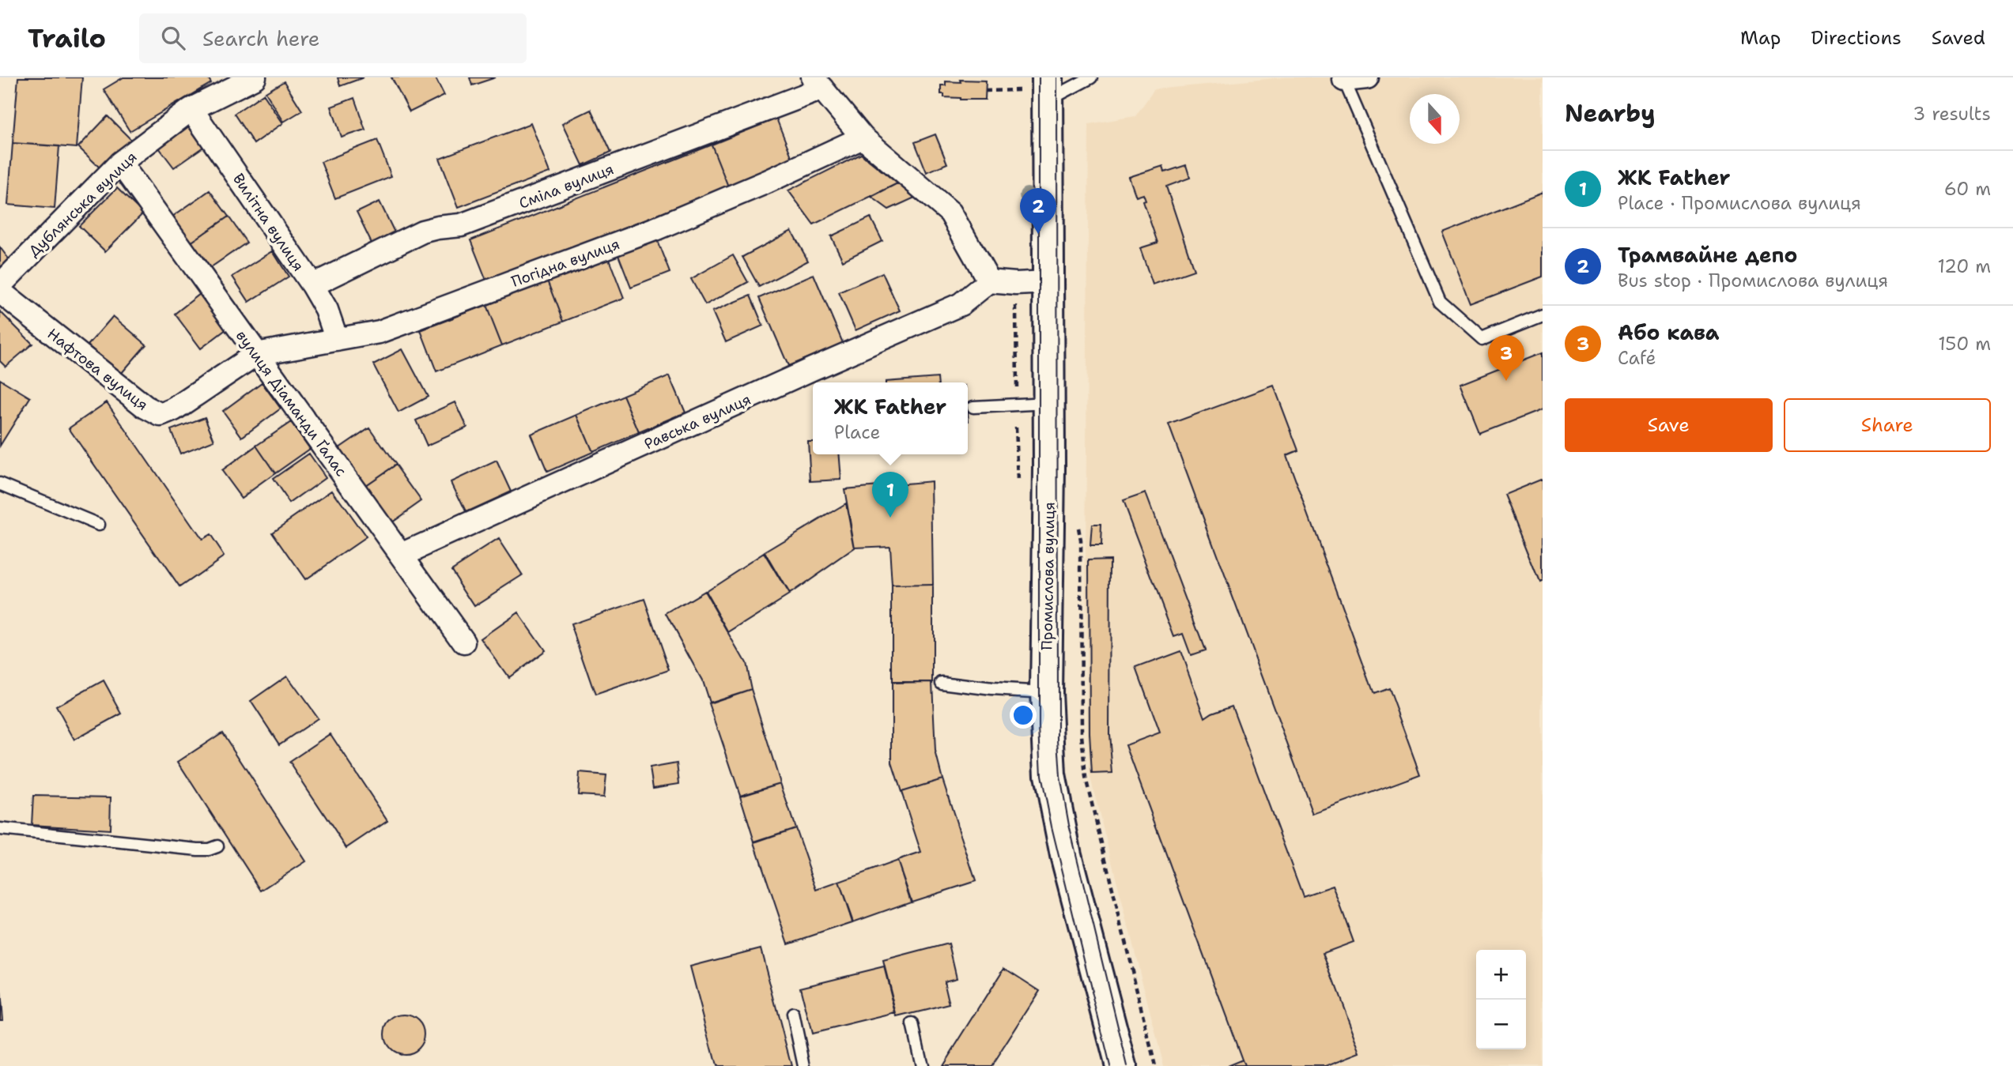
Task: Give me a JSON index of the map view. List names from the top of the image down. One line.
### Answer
{"streets":{"main road":["Промислова вулиця"],"street":["Сміла вулиця","Дублянська вулиця","Вилітна вулиця","Погідна вулиця","Нафтова вулиця","вулиця Діаманди Ґалас","Равська вулиця"]},"crossings":[["Сміла вулиця","Вилітна вулиця"],["Дублянська вулиця","Вилітна вулиця"],["Дублянська вулиця","вулиця Діаманди Ґалас"],["Вилітна вулиця","Погідна вулиця"],["Погідна вулиця","Нафтова вулиця"],["Погідна вулиця","вулиця Діаманди Ґалас"],["Нафтова вулиця","вулиця Діаманди Ґалас"],["вулиця Діаманди Ґалас","Равська вулиця"]],"north":"bottom","page":{"header":"Trailo","search":"Search here","nav":["Map","Directions","Saved"],"heading":["Nearby","3 results"],"list":[{"mark":"1","name":"ЖК Father","note":"Place · Промислова вулиця","value":"60 m"},{"mark":"2","name":"Трамвайне депо","note":"Bus stop · Промислова вулиця","value":"120 m"},{"mark":"3","name":"Або кава","note":"Café","value":"150 m"}],"pins":["2","3","1"],"buttons":["Save","Share"],"popup":["ЖК Father","Place"],"map_buttons":["+","−"]}}
